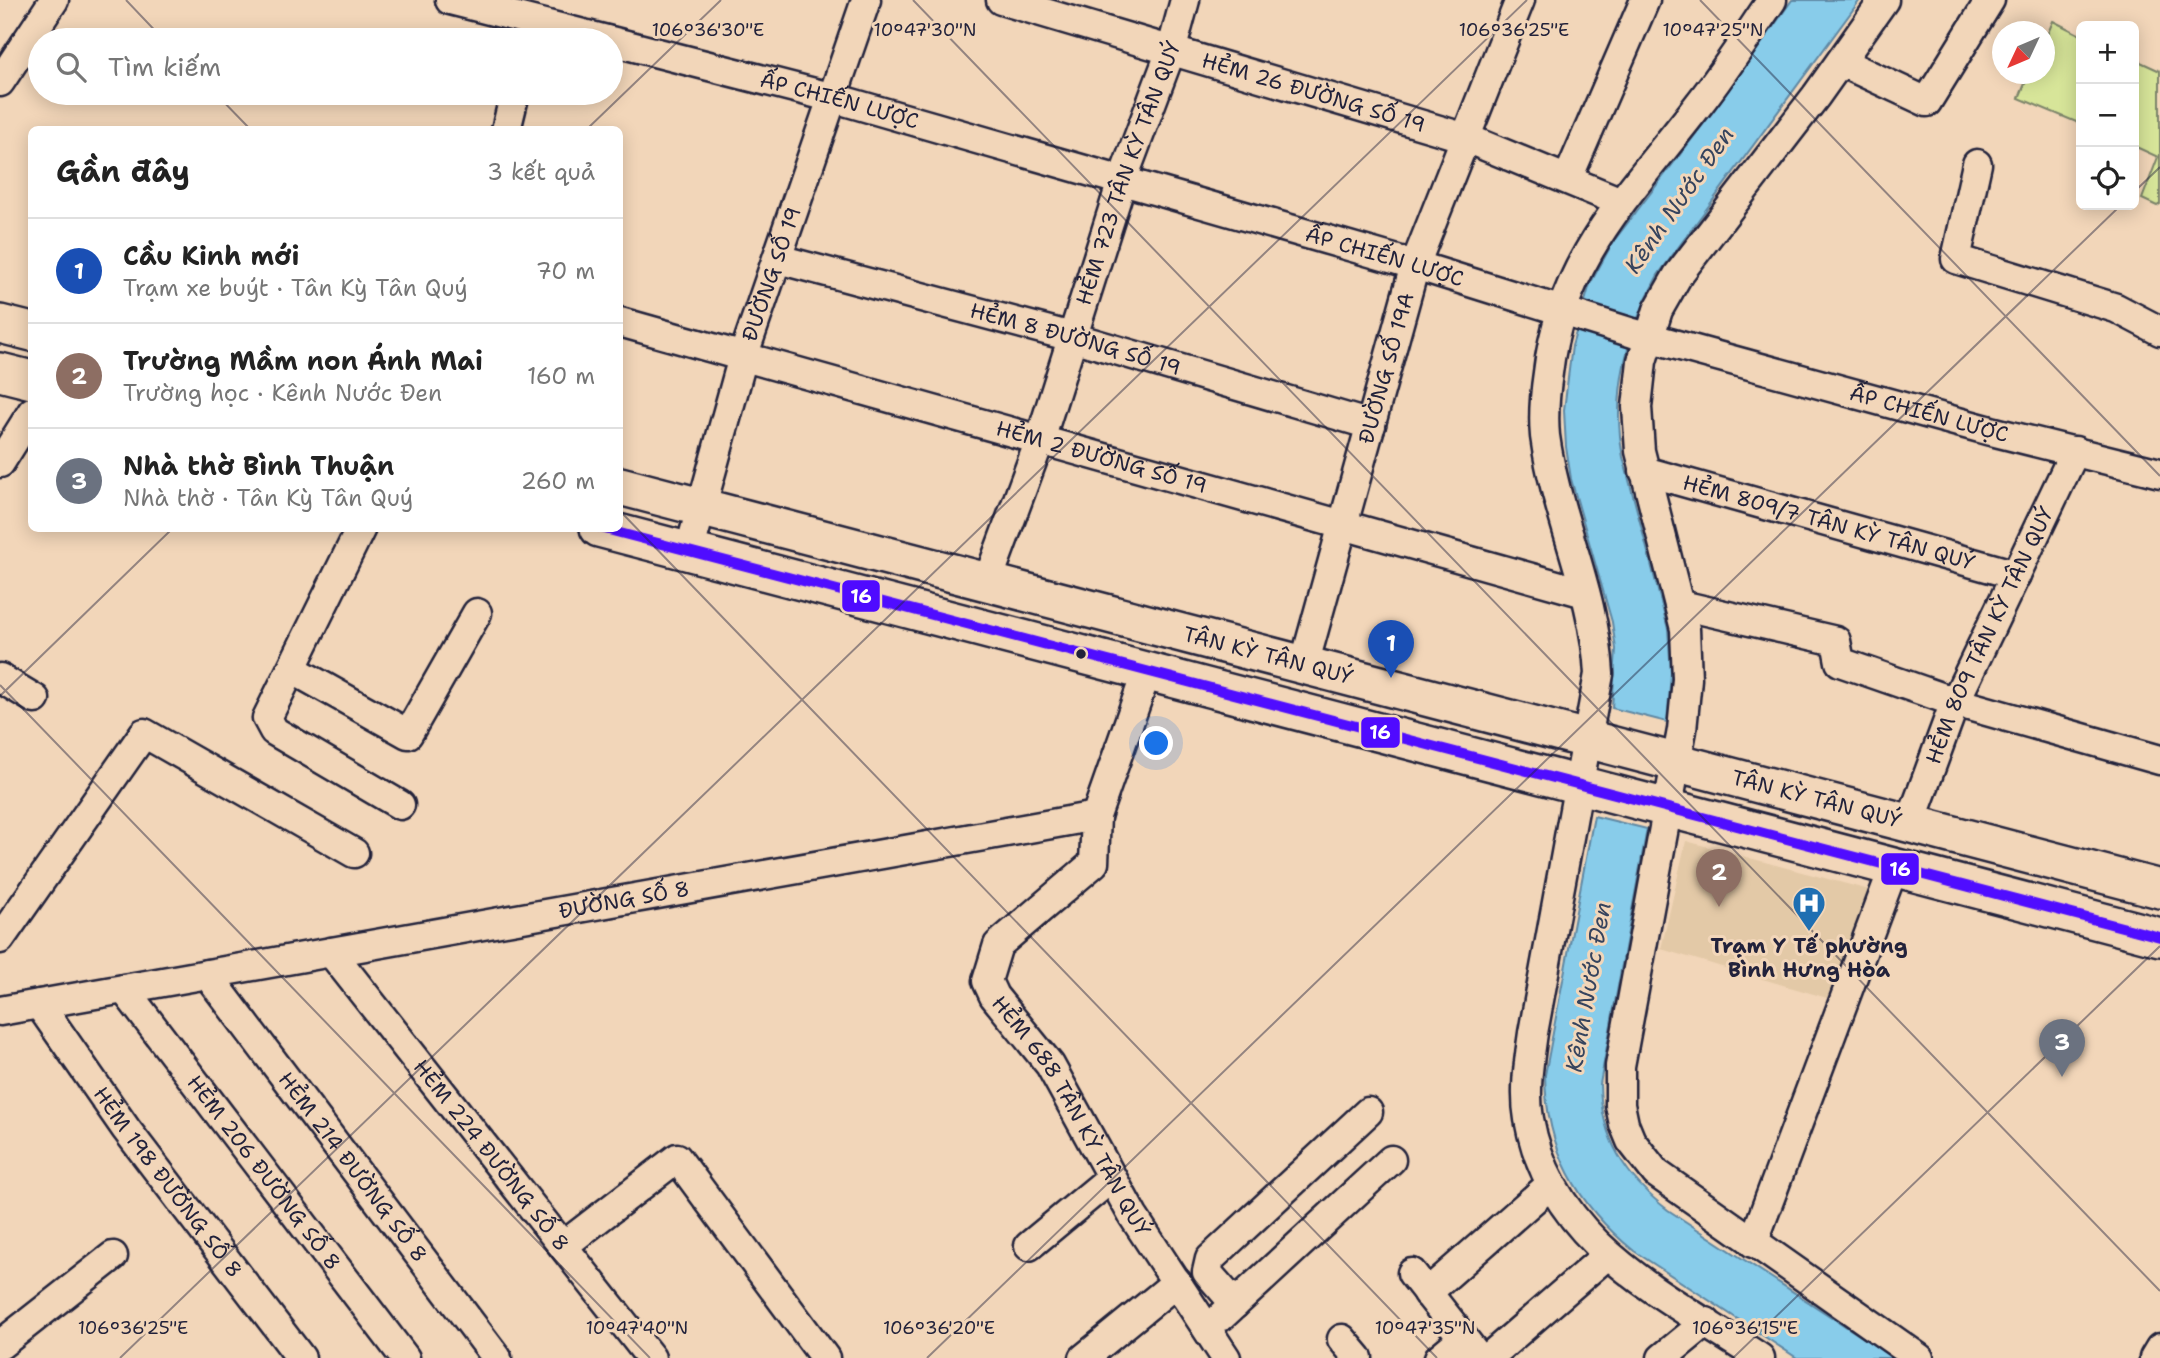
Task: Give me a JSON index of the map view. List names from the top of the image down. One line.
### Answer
{"streets":{"main road":["TÂN KỲ TÂN QUÝ"],"street":["HẺM 26 ĐƯỜNG SỐ 19","ẤP CHIẾN LƯỢC","HẺM 723 TÂN KỲ TÂN QUÝ","ĐƯỜNG SỐ 19","HẺM 8 ĐƯỜNG SỐ 19","ĐƯỜNG SỐ 19A","HẺM 2 ĐƯỜNG SỐ 19","HẺM 809/7 TÂN KỲ TÂN QUÝ","HẺM 809 TÂN KỲ TÂN QUÝ","ĐƯỜNG SỐ 8","HẺM 688 TÂN KỲ TÂN QUÝ","HẺM 224 ĐƯỜNG SỐ 8","HẺM 214 ĐƯỜNG SỐ 8","HẺM 206 ĐƯỜNG SỐ 8","HẺM 198 ĐƯỜNG SỐ 8"]},"crossings":[["HẺM 26 ĐƯỜNG SỐ 19","HẺM 723 TÂN KỲ TÂN QUÝ"],["HẺM 26 ĐƯỜNG SỐ 19","ĐƯỜNG SỐ 19A"],["ẤP CHIẾN LƯỢC","HẺM 723 TÂN KỲ TÂN QUÝ"],["ẤP CHIẾN LƯỢC","ĐƯỜNG SỐ 19"],["ẤP CHIẾN LƯỢC","ĐƯỜNG SỐ 19A"],["ẤP CHIẾN LƯỢC","HẺM 809 TÂN KỲ TÂN QUÝ"],["HẺM 723 TÂN KỲ TÂN QUÝ","HẺM 8 ĐƯỜNG SỐ 19"],["HẺM 723 TÂN KỲ TÂN QUÝ","HẺM 2 ĐƯỜNG SỐ 19"],["HẺM 723 TÂN KỲ TÂN QUÝ","TÂN KỲ TÂN QUÝ"],["ĐƯỜNG SỐ 19","HẺM 8 ĐƯỜNG SỐ 19"],["ĐƯỜNG SỐ 19","HẺM 2 ĐƯỜNG SỐ 19"],["ĐƯỜNG SỐ 19","TÂN KỲ TÂN QUÝ"],["HẺM 8 ĐƯỜNG SỐ 19","ĐƯỜNG SỐ 19A"],["ĐƯỜNG SỐ 19A","HẺM 2 ĐƯỜNG SỐ 19"],["ĐƯỜNG SỐ 19A","TÂN KỲ TÂN QUÝ"],["HẺM 809/7 TÂN KỲ TÂN QUÝ","HẺM 809 TÂN KỲ TÂN QUÝ"],["HẺM 809 TÂN KỲ TÂN QUÝ","TÂN KỲ TÂN QUÝ"],["ĐƯỜNG SỐ 8","HẺM 688 TÂN KỲ TÂN QUÝ"],["ĐƯỜNG SỐ 8","HẺM 224 ĐƯỜNG SỐ 8"],["ĐƯỜNG SỐ 8","HẺM 214 ĐƯỜNG SỐ 8"],["ĐƯỜNG SỐ 8","HẺM 206 ĐƯỜNG SỐ 8"],["ĐƯỜNG SỐ 8","HẺM 198 ĐƯỜNG SỐ 8"]],"water":["Kênh Nước Đen"],"places":{"hospital":["Trạm Y Tế phường Bình Hưng Hòa"]},"lines":["transit line 16"],"north":"bottom left","page":{"map_buttons":["+","−"],"search":"Tìm kiếm","heading":["Gần đây","3 kết quả"],"list":[{"mark":"1","name":"Cầu Kinh mới","note":"Trạm xe buýt · Tân Kỳ Tân Quý","value":"70 m"},{"mark":"2","name":"Trường Mầm non Ánh Mai","note":"Trường học · Kênh Nước Đen","value":"160 m"},{"mark":"3","name":"Nhà thờ Bình Thuận","note":"Nhà thờ · Tân Kỳ Tân Quý","value":"260 m"}],"pins":["1","2","3"]},"coordinates":["106°36'30\"E","106°36'25\"E","10°47'30\"N","10°47'25\"N","10°47'40\"N","10°47'35\"N","106°36'20\"E","106°36'15\"E"]}
